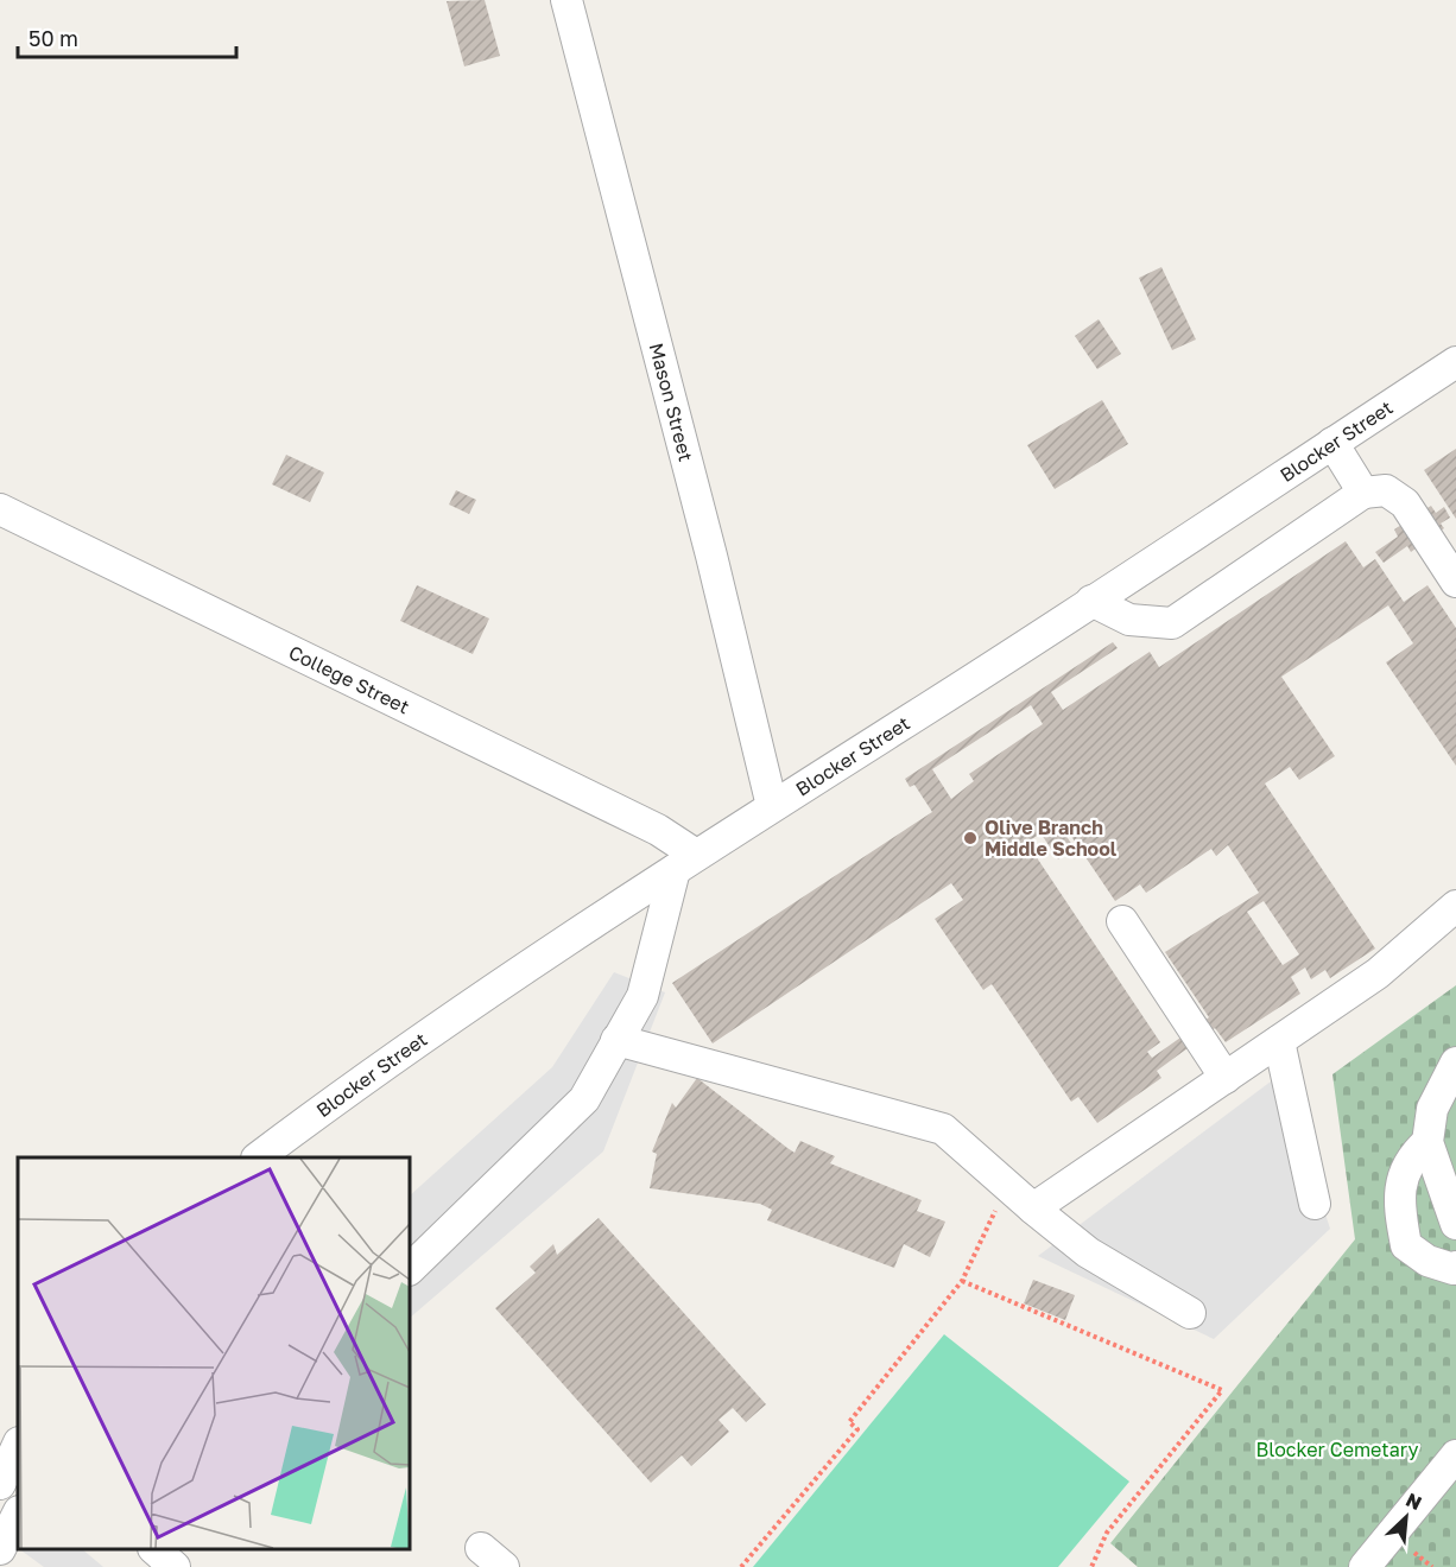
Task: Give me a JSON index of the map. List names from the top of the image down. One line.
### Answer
{"streets":{"street":["Mason Street","Blocker Street","College Street"]},"crossings":[["Mason Street","Blocker Street"],["Blocker Street","College Street"]],"parks":["Blocker Cemetary"],"places":["Olive Branch Middle School"],"scale_bar":"50 m","north":"top right"}
